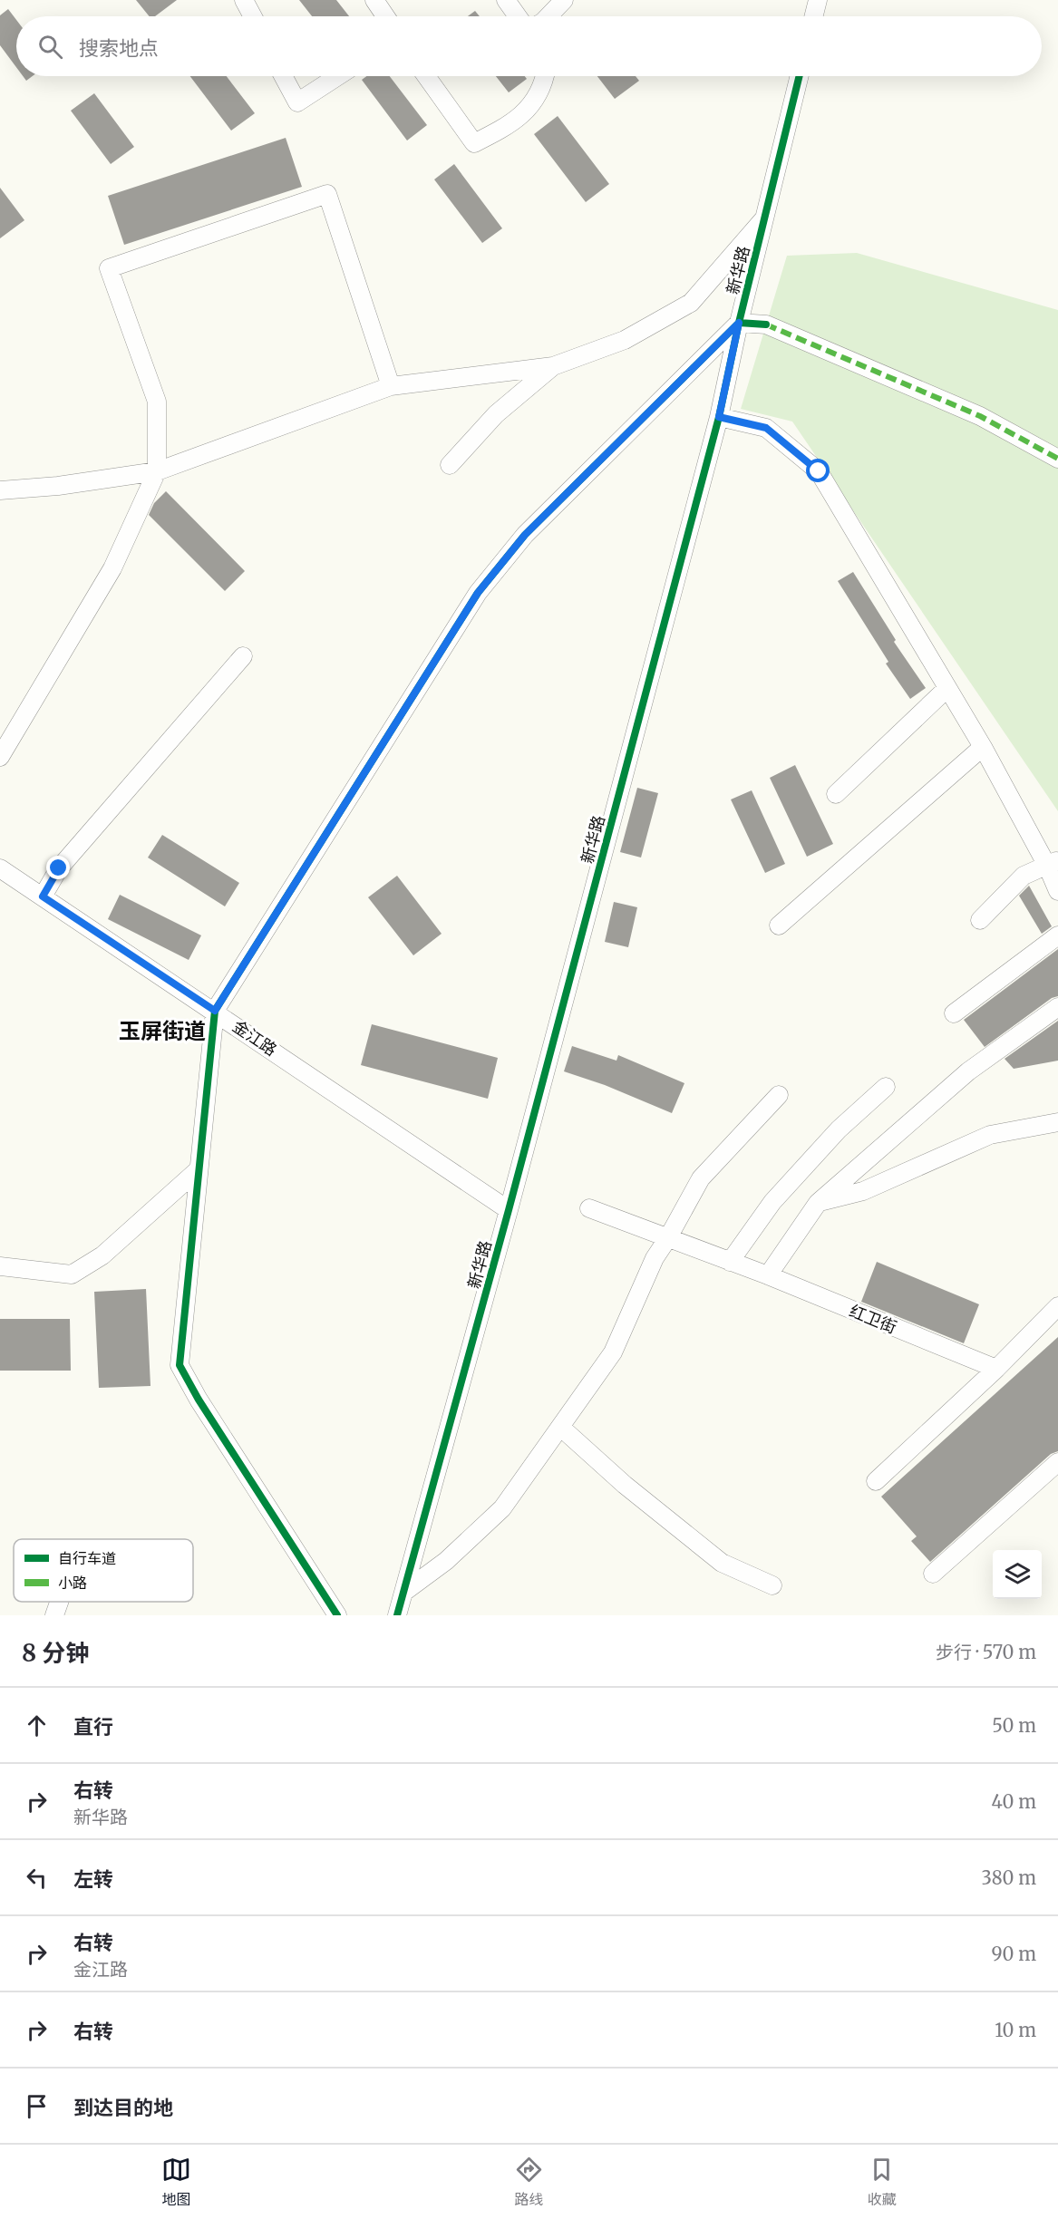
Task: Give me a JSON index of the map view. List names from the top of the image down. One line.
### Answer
{"streets":{"street":["新华路","金江路","红卫街"]},"crossings":[["新华路","金江路"]],"districts":["玉屏街道"],"legend":["自行车道","小路"],"page":{"search":"搜索地点","heading":["8 分钟","步行 · 570 m"],"list":[["直行","50 m"],["右转","新华路","40 m"],["左转","380 m"],["右转","金江路","90 m"],["右转","10 m"],"到达目的地"],"nav":["地图","路线","收藏"]}}
